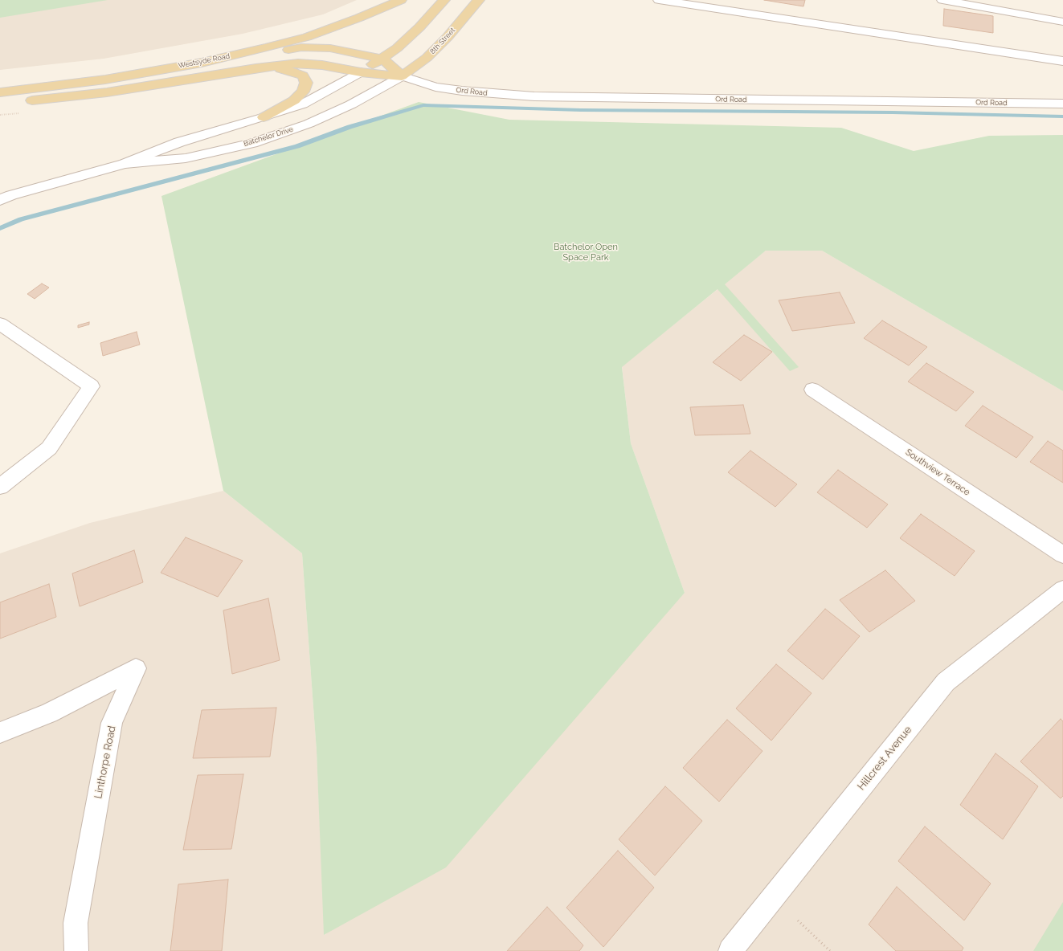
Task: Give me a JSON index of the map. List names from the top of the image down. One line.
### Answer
{"streets":{"main road":["8th Street","Westsyde Road","Batchelor Drive"],"street":["Ord Road","Southview Terrace","Hillcrest Avenue","Linthorpe Road"]},"crossings":[["8th Street","Westsyde Road"],["8th Street","Ord Road"],["8th Street","Batchelor Drive"],["Westsyde Road","Ord Road"],["Westsyde Road","Batchelor Drive"],["Ord Road","Batchelor Drive"]],"parks":["Batchelor Open Space Park"]}
